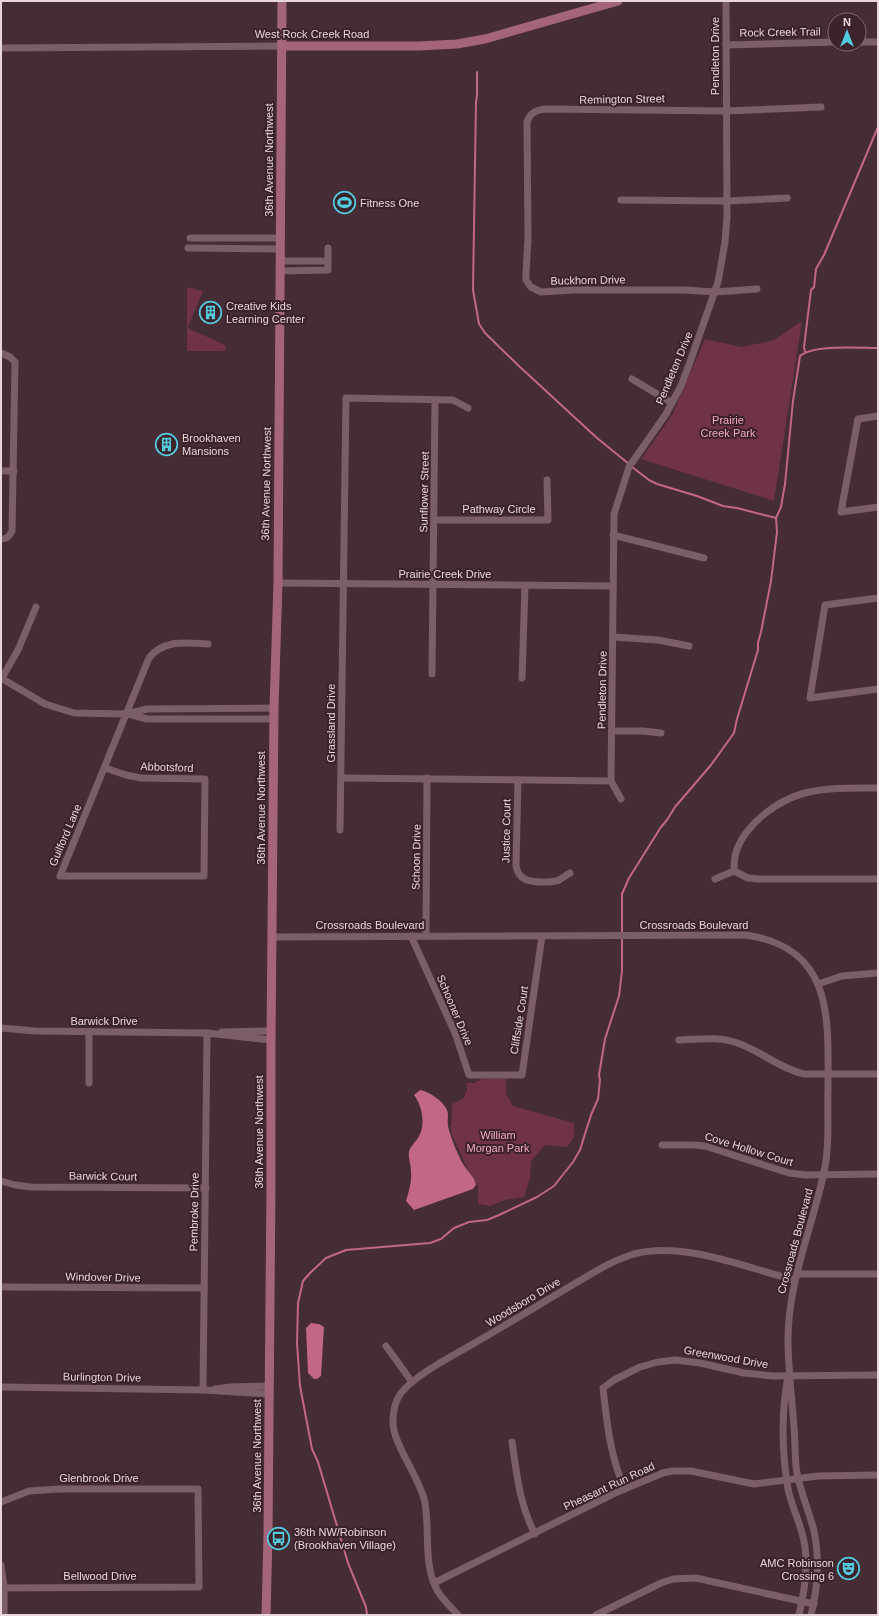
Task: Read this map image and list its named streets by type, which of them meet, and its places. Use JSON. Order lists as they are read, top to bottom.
{
  "streets": {
    "main road": ["West Rock Creek Road", "36th Avenue Northwest"],
    "street": [
      "Rock Creek Trail",
      "Pendleton Drive",
      "Remington Street",
      "Buckhorn Drive",
      "Sunflower Street",
      "Pathway Circle",
      "Prairie Creek Drive",
      "Grassland Drive",
      "Abbotsford",
      "Justice Court",
      "Guilford Lane",
      "Schoon Drive",
      "Crossroads Boulevard",
      "Schooner Drive",
      "Cliffside Court",
      "Barwick Drive",
      "Cove Hollow Court",
      "Barwick Court",
      "Pembroke Drive",
      "Windover Drive",
      "Woodsboro Drive",
      "Greenwood Drive",
      "Burlington Drive",
      "Glenbrook Drive",
      "Pheasant Run Road",
      "Bellwood Drive"
    ]
  },
  "crossings": [
    ["Rock Creek Trail", "Pendleton Drive"],
    ["West Rock Creek Road", "36th Avenue Northwest"],
    ["Pendleton Drive", "Remington Street"],
    ["Pendleton Drive", "Buckhorn Drive"],
    ["Pendleton Drive", "Prairie Creek Drive"],
    ["Pendleton Drive", "Grassland Drive"],
    ["Remington Street", "Buckhorn Drive"],
    ["36th Avenue Northwest", "Prairie Creek Drive"],
    ["36th Avenue Northwest", "Crossroads Boulevard"],
    ["36th Avenue Northwest", "Barwick Drive"],
    ["36th Avenue Northwest", "Burlington Drive"],
    ["Sunflower Street", "Pathway Circle"],
    ["Sunflower Street", "Prairie Creek Drive"],
    ["Sunflower Street", "Grassland Drive"],
    ["Prairie Creek Drive", "Grassland Drive"],
    ["Grassland Drive", "Justice Court"],
    ["Grassland Drive", "Schoon Drive"],
    ["Abbotsford", "Guilford Lane"],
    ["Schoon Drive", "Crossroads Boulevard"],
    ["Crossroads Boulevard", "Schooner Drive"],
    ["Crossroads Boulevard", "Cliffside Court"],
    ["Crossroads Boulevard", "Cove Hollow Court"],
    ["Crossroads Boulevard", "Woodsboro Drive"],
    ["Crossroads Boulevard", "Greenwood Drive"],
    ["Crossroads Boulevard", "Pheasant Run Road"],
    ["Schooner Drive", "Cliffside Court"],
    ["Barwick Drive", "Pembroke Drive"],
    ["Barwick Court", "Pembroke Drive"],
    ["Pembroke Drive", "Windover Drive"],
    ["Pembroke Drive", "Burlington Drive"],
    ["Woodsboro Drive", "Pheasant Run Road"],
    ["Greenwood Drive", "Pheasant Run Road"],
    ["Glenbrook Drive", "Bellwood Drive"]
  ],
  "parks": ["Prairie Creek Park", "William Morgan Park"],
  "places": {
    "sports": ["Fitness One"],
    "building": ["Creative Kids Learning Center", "Brookhaven Mansions"],
    "bus stop": ["36th NW/Robinson (Brookhaven Village)"],
    "theatre": ["AMC Robinson Crossing 6"]
  },
  "north": "top"
}
